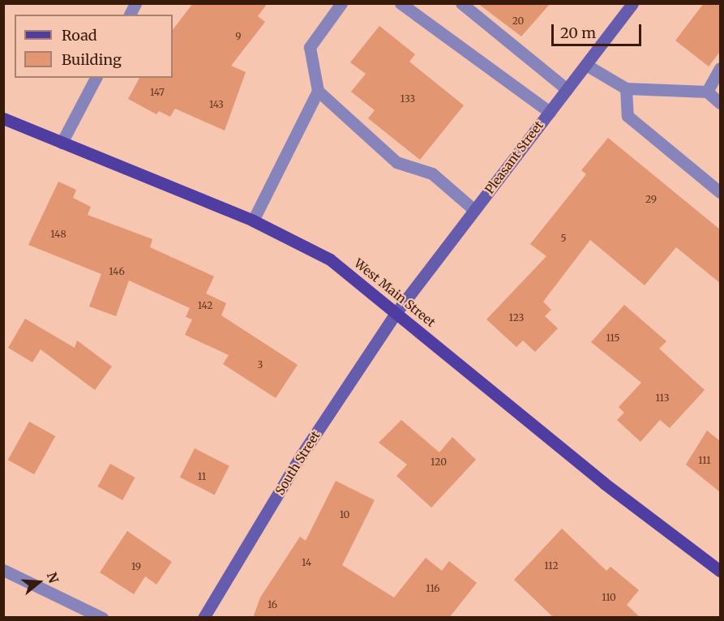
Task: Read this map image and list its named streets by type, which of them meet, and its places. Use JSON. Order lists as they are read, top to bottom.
{
  "streets": {
    "main road": ["Pleasant Street", "West Main Street", "South Street"]
  },
  "crossings": [
    ["Pleasant Street", "West Main Street"],
    ["Pleasant Street", "South Street"],
    ["West Main Street", "South Street"]
  ],
  "house_numbers": [
    "20",
    "9",
    "147",
    "133",
    "143",
    "29",
    "148",
    "5",
    "146",
    "142",
    "123",
    "115",
    "3",
    "113",
    "111",
    "120",
    "11",
    "10",
    "14",
    "112",
    "19",
    "116",
    "110",
    "16"
  ],
  "legend": ["Road", "Building"],
  "scale_bar": "20 m",
  "north": "right"
}
